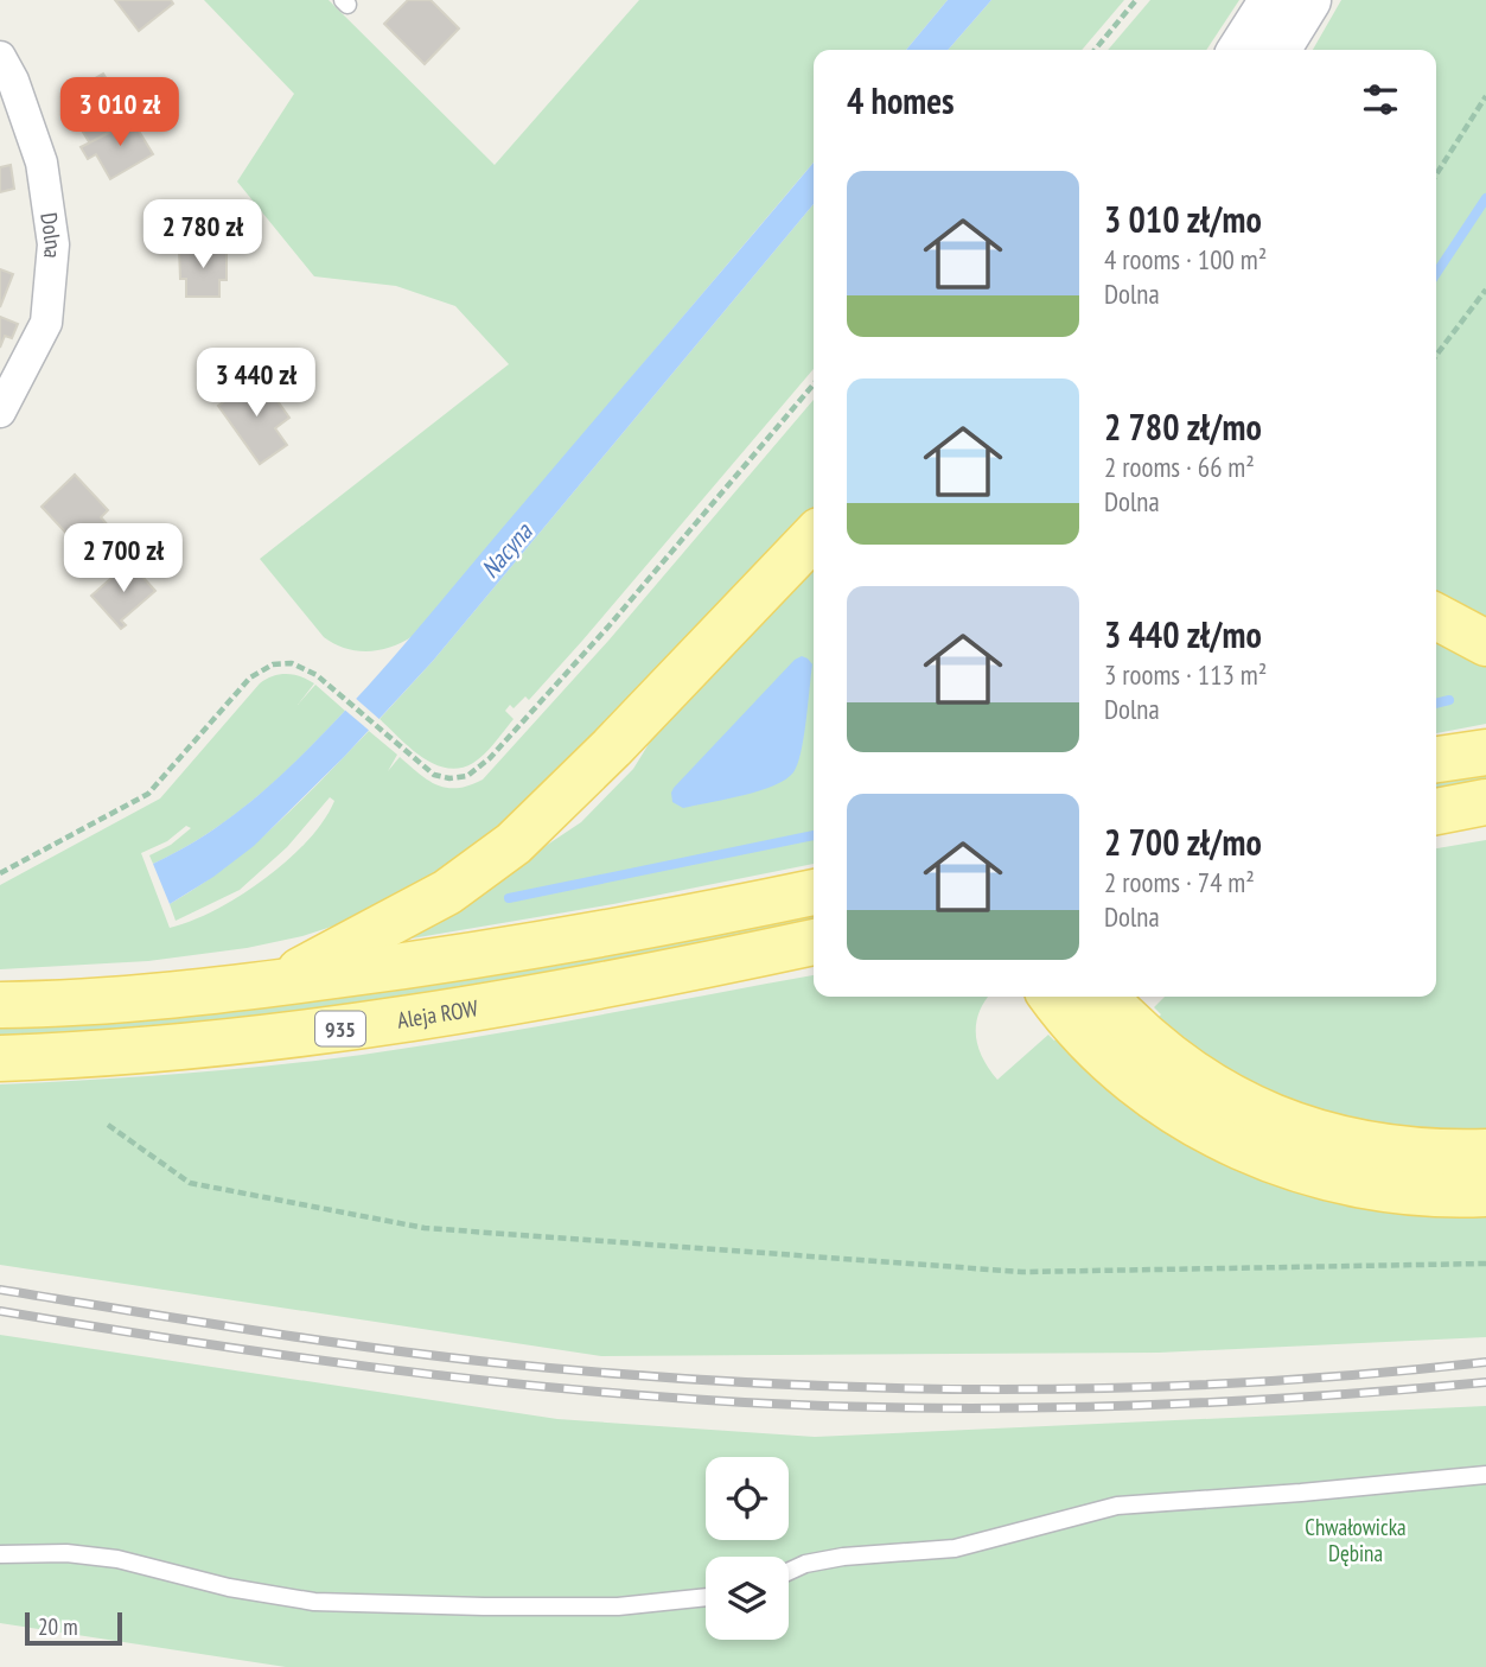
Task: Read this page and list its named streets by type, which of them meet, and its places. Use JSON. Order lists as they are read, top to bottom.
{
  "streets": {
    "main road": ["Aleja ROW", "935"],
    "street": ["Dolna"]
  },
  "water": ["Nacyna"],
  "parks": ["Chwałowicka Dębina"],
  "scale_bar": "20 m",
  "page": {
    "heading": "4 homes",
    "price": [
      "3 010 zł",
      "2 780 zł",
      "3 440 zł",
      "2 700 zł"
    ],
    "list": [
      {
        "name": "3 010 zł/mo",
        "note": "4 rooms · 100 m² · Dolna"
      },
      {
        "name": "2 780 zł/mo",
        "note": "2 rooms · 66 m² · Dolna"
      },
      {
        "name": "3 440 zł/mo",
        "note": "3 rooms · 113 m² · Dolna"
      },
      {
        "name": "2 700 zł/mo",
        "note": "2 rooms · 74 m² · Dolna"
      }
    ],
    "scale": "20 m"
  }
}
